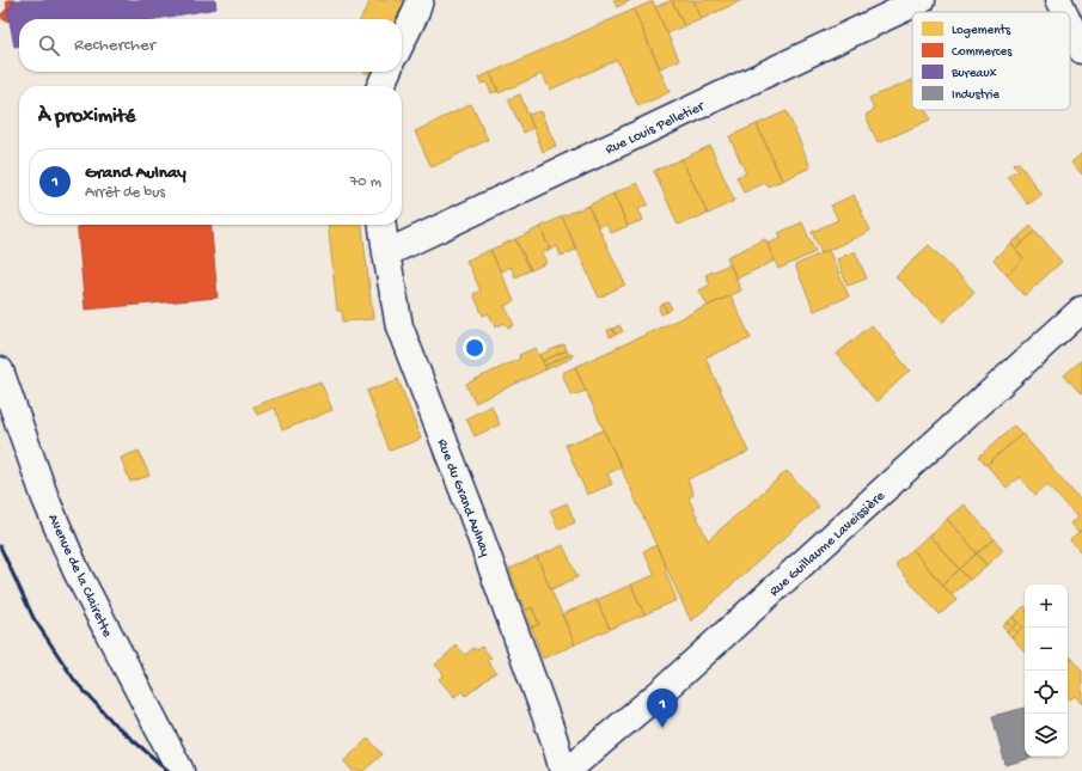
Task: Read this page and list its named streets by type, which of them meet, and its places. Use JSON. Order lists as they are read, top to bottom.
{
  "streets": {
    "street": [
      "Rue Louis Pelletier",
      "Rue du Grand Aulnay",
      "Rue Guillaume Laveissière",
      "Avenue de la Clairette"
    ]
  },
  "crossings": [
    ["Rue Louis Pelletier", "Rue du Grand Aulnay"]
  ],
  "legend": [
    "Logements",
    "Commerces",
    "Bureaux",
    "Industrie"
  ],
  "page": {
    "search": "Rechercher",
    "heading": "À proximité",
    "list": [
      {
        "mark": "1",
        "name": "Grand Aulnay",
        "note": "Arrêt de bus",
        "value": "70 m"
      }
    ],
    "map_buttons": ["+", "−"],
    "pins": "1"
  }
}
